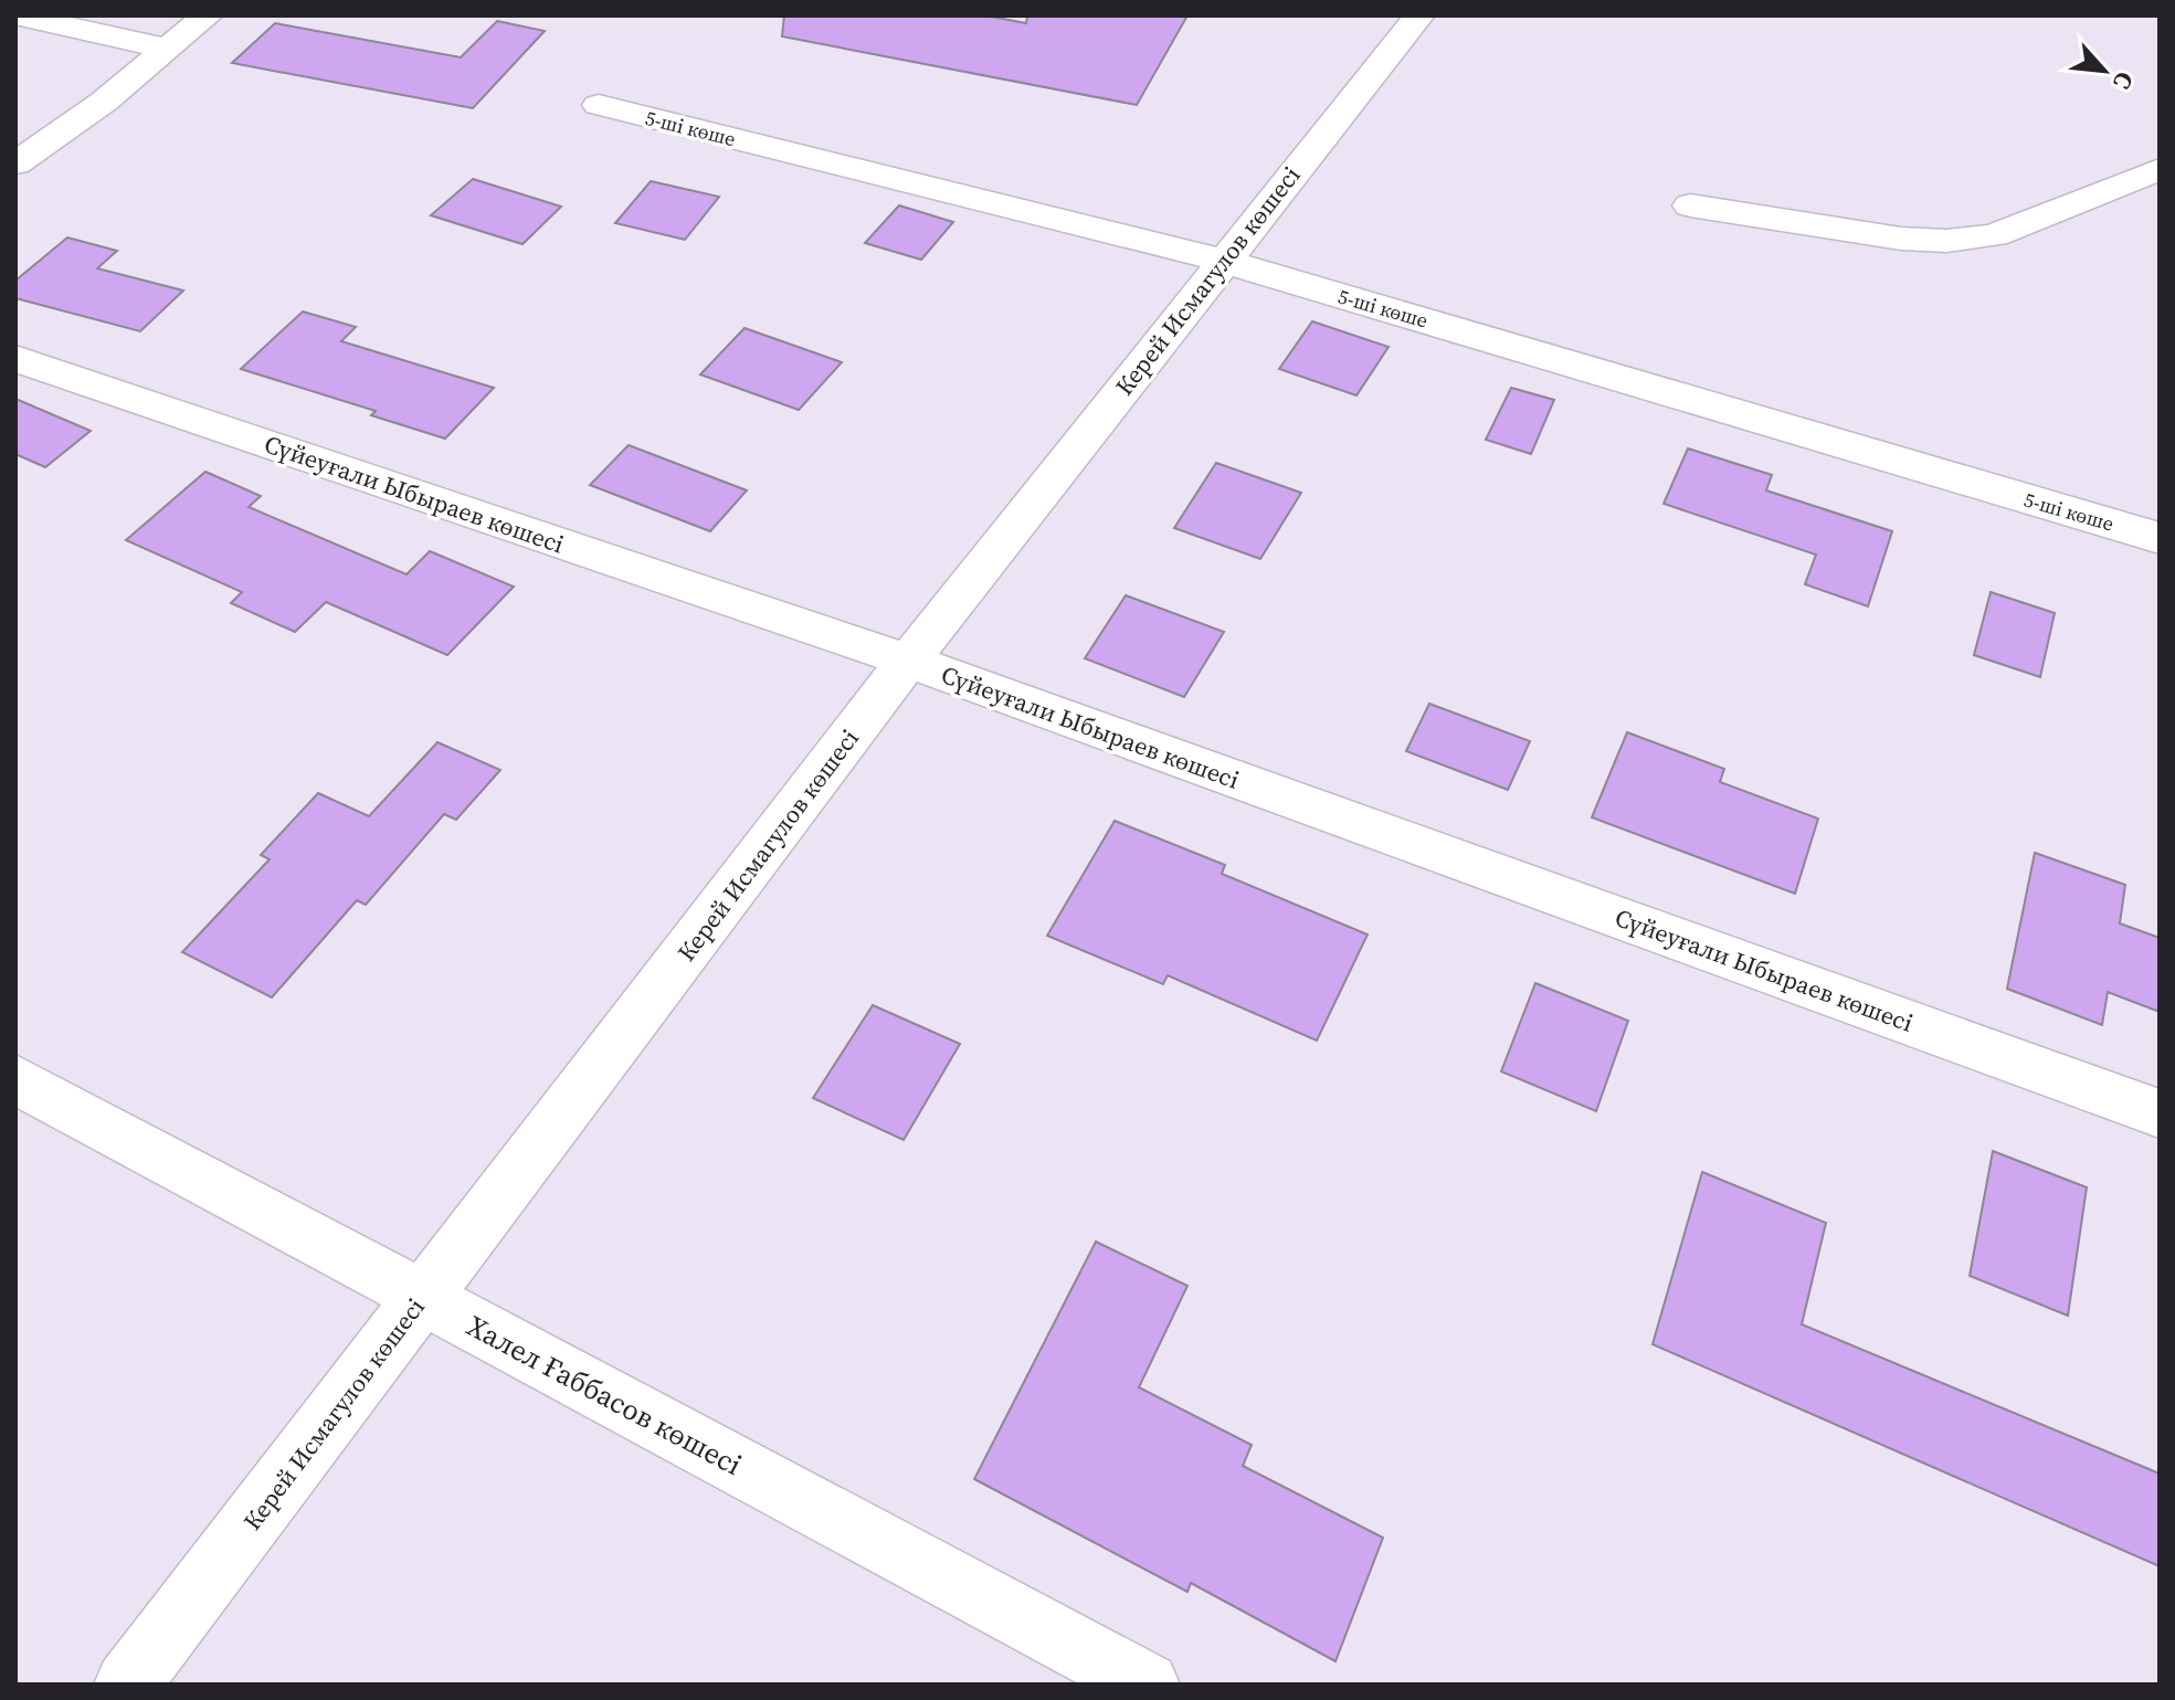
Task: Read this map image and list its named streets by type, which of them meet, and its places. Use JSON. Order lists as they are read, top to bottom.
{
  "streets": {
    "street": [
      "5-шi көше",
      "Керей Исмагулов көшесі",
      "Сүйеуғали Ыбыраев көшесi",
      "Халел Ғаббасов көшесі"
    ]
  },
  "crossings": [
    ["5-шi көше", "Керей Исмагулов көшесі"],
    ["Керей Исмагулов көшесі", "Сүйеуғали Ыбыраев көшесi"],
    ["Керей Исмагулов көшесі", "Халел Ғаббасов көшесі"]
  ],
  "north": "bottom right"
}
